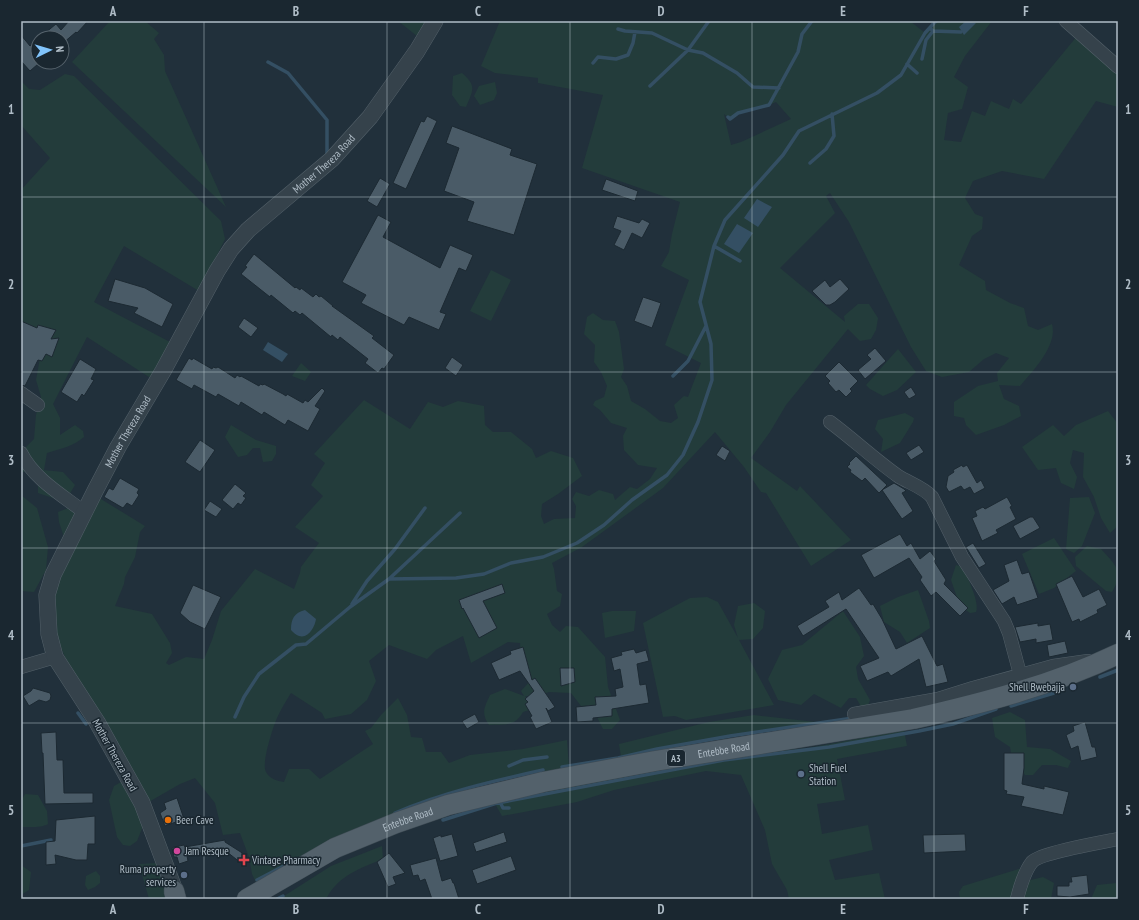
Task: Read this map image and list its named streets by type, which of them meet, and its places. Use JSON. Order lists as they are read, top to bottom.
{
  "streets": {
    "main road": ["Entebbe Road", "A3"],
    "street": ["Mother Thereza Road"]
  },
  "places": {
    "other": [
      "Shell Bwebajja",
      "Shell Fuel Station",
      "Beer Cave",
      "Jam Resque",
      "Ruma property services"
    ],
    "health": ["Vintage Pharmacy"]
  },
  "north": "right",
  "grid": {
    "columns": [
      "A",
      "B",
      "C",
      "D",
      "E",
      "F"
    ],
    "rows": [
      "1",
      "2",
      "3",
      "4",
      "5"
    ]
  }
}
